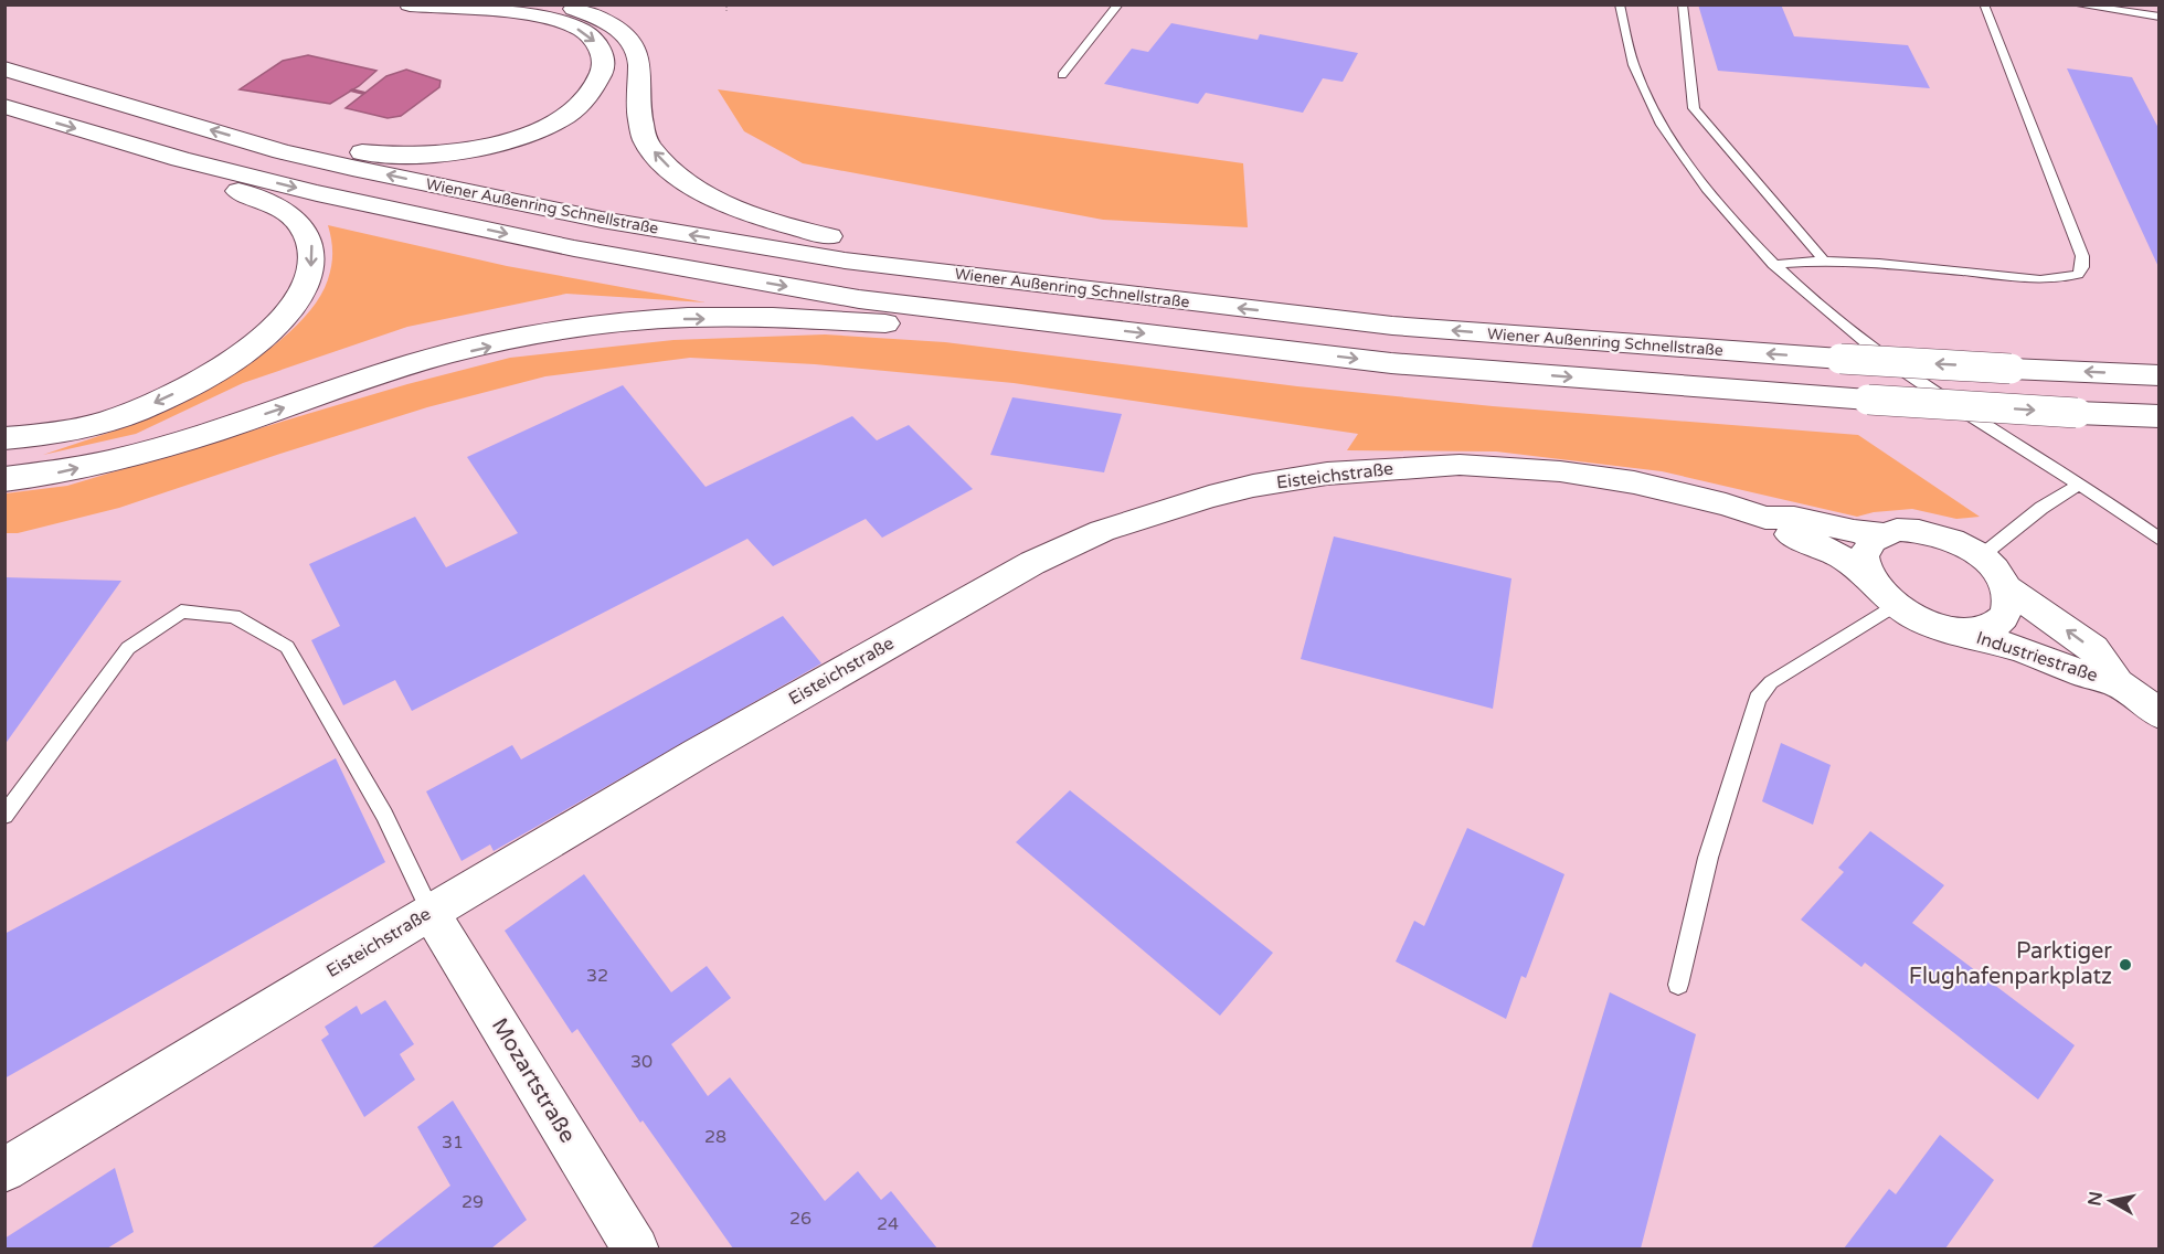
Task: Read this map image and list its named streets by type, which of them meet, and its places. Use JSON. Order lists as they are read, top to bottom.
{
  "streets": {
    "highway": ["Wiener Außenring Schnellstraße"],
    "street": ["Eisteichstraße", "Industriestraße", "Mozartstraße"]
  },
  "crossings": [
    ["Eisteichstraße", "Industriestraße"],
    ["Eisteichstraße", "Mozartstraße"]
  ],
  "places": ["Parktiger Flughafenparkplatz"],
  "house_numbers": [
    "32",
    "30",
    "28",
    "31",
    "29",
    "26",
    "24"
  ],
  "north": "left"
}
